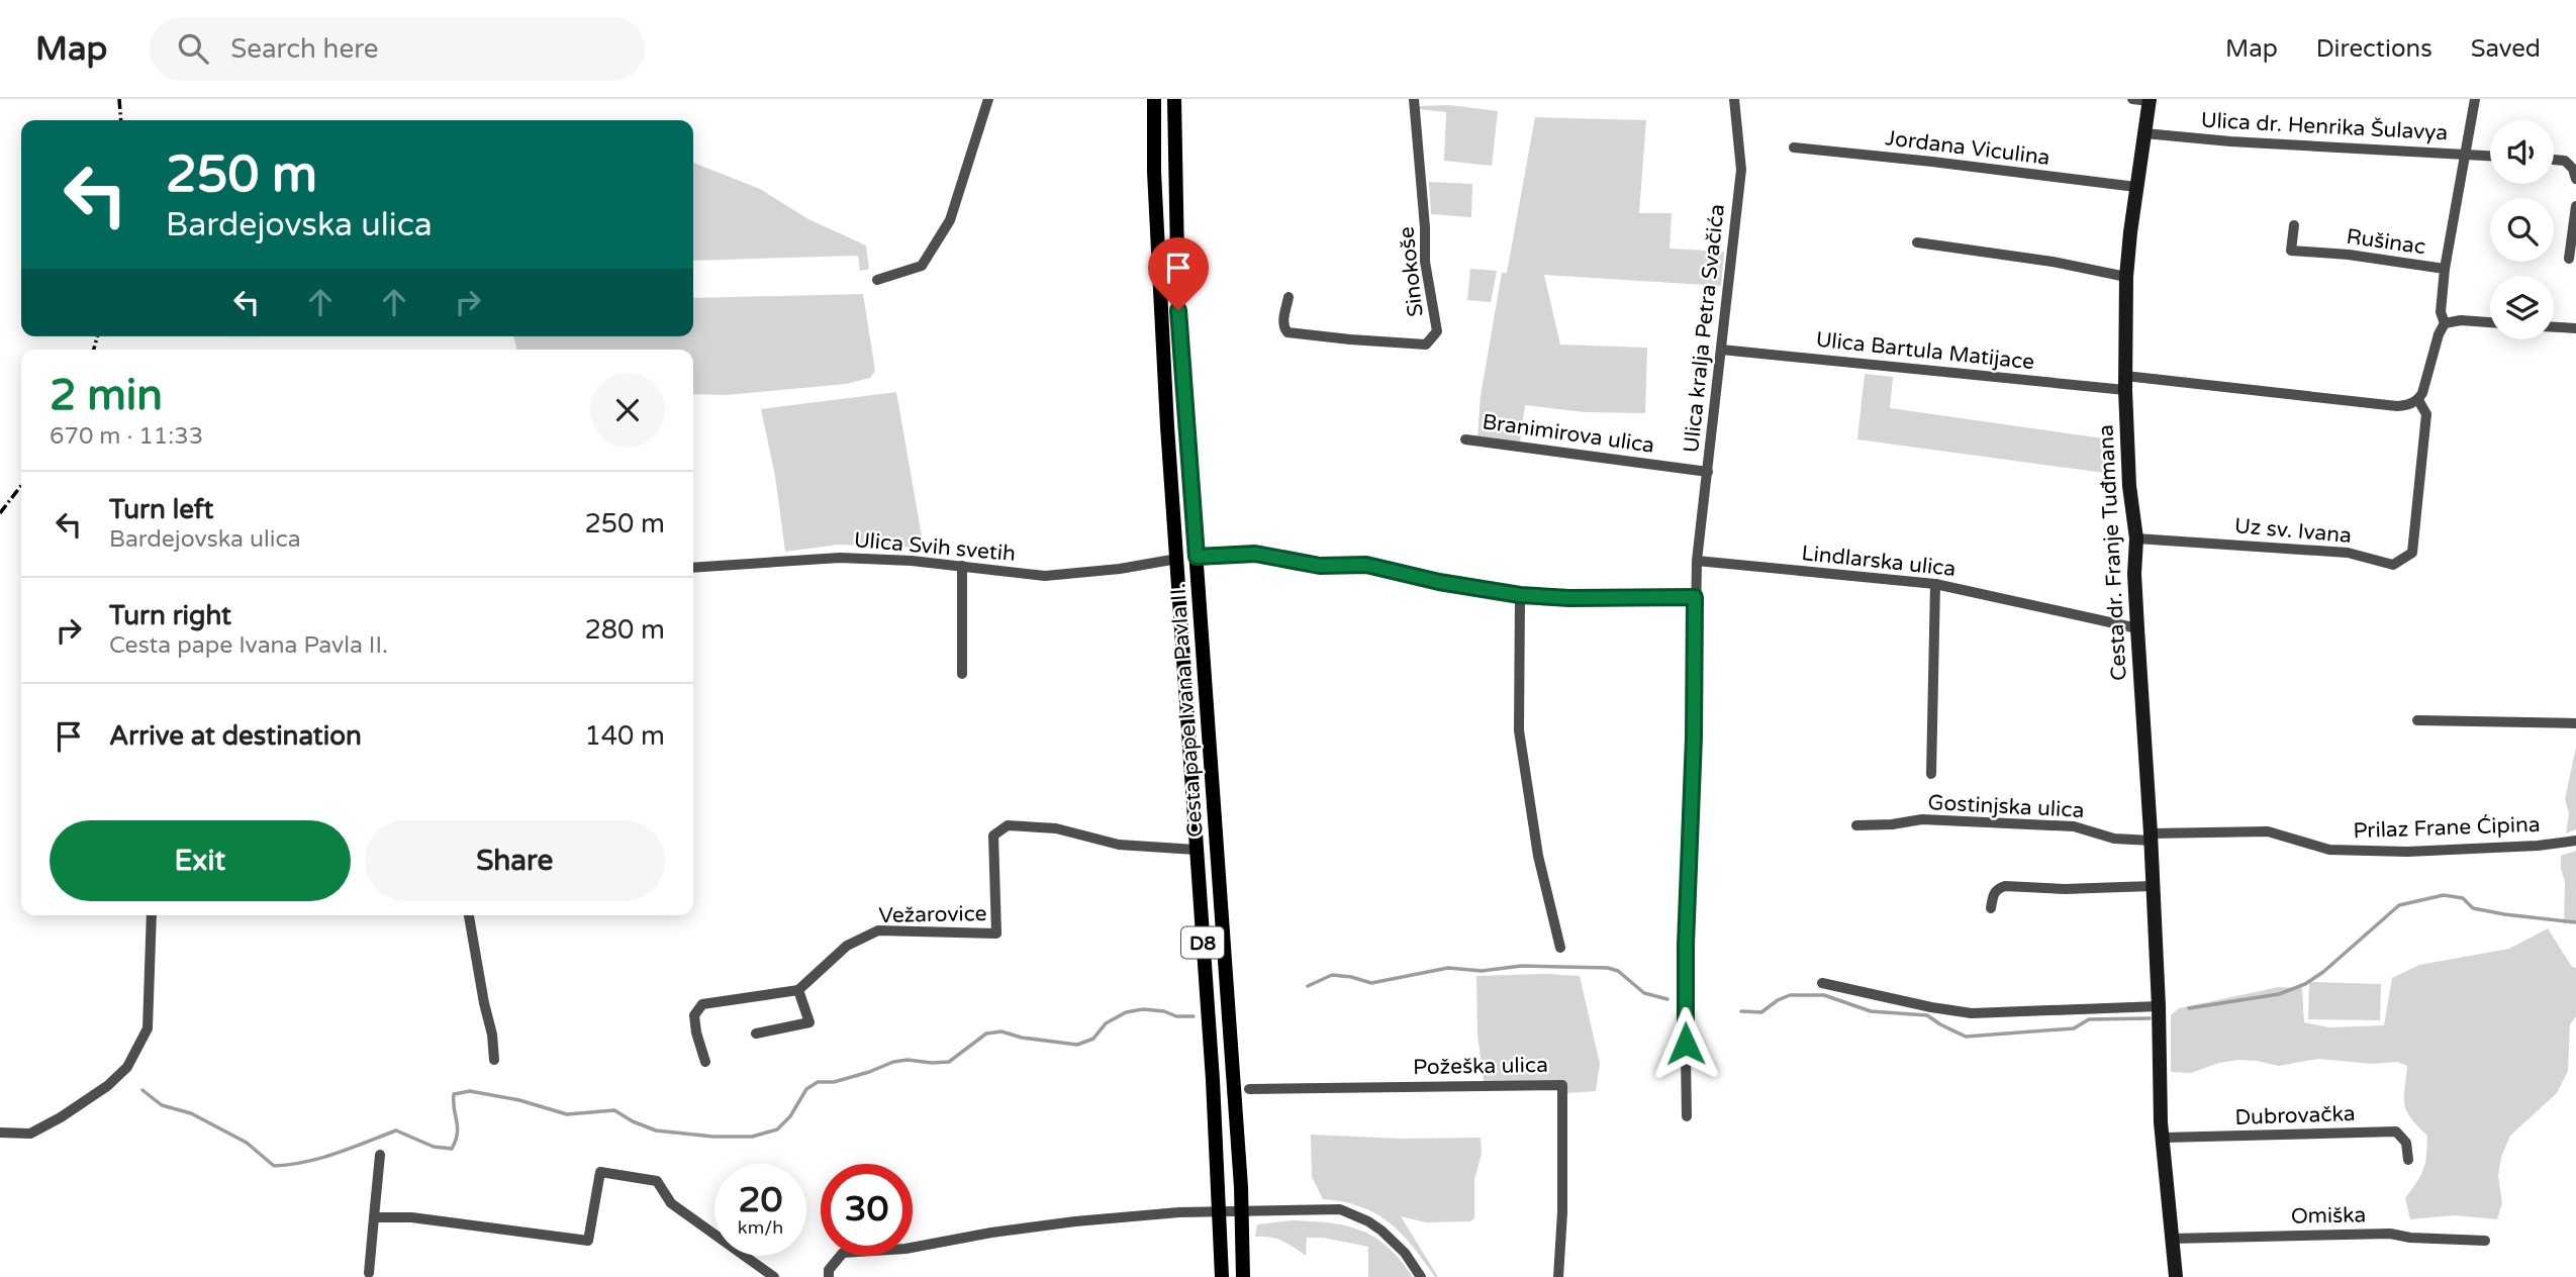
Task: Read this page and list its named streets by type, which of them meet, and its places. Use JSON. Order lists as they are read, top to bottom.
{
  "streets": {
    "main road": ["Cesta dr. Franje Tuđmana", "Cesta pape Ivana Pavla II.", "D8"],
    "street": [
      "Ulica dr. Henrika Šulavya",
      "Jordana Viculina",
      "Rušinac",
      "Sinokoše",
      "Ulica kralja Petra Svačića",
      "Ulica Bartula Matijace",
      "Branimirova ulica",
      "Uz sv. Ivana",
      "Ulica Svih svetih",
      "Lindlarska ulica",
      "Gostinjska ulica",
      "Prilaz Frane Ćipina",
      "Vežarovice",
      "Požeška ulica",
      "Dubrovačka",
      "Omiška"
    ]
  },
  "crossings": [
    ["Ulica dr. Henrika Šulavya", "Cesta dr. Franje Tuđmana"],
    ["Jordana Viculina", "Cesta dr. Franje Tuđmana"],
    ["Ulica kralja Petra Svačića", "Ulica Bartula Matijace"],
    ["Ulica kralja Petra Svačića", "Branimirova ulica"],
    ["Ulica kralja Petra Svačića", "Lindlarska ulica"],
    ["Ulica Bartula Matijace", "Cesta dr. Franje Tuđmana"],
    ["Uz sv. Ivana", "Cesta dr. Franje Tuđmana"],
    ["Ulica Svih svetih", "Cesta pape Ivana Pavla II."],
    ["Cesta dr. Franje Tuđmana", "Lindlarska ulica"],
    ["Cesta dr. Franje Tuđmana", "Gostinjska ulica"],
    ["Cesta dr. Franje Tuđmana", "Prilaz Frane Ćipina"],
    ["Cesta dr. Franje Tuđmana", "Dubrovačka"],
    ["Cesta dr. Franje Tuđmana", "Omiška"],
    ["Cesta pape Ivana Pavla II.", "Vežarovice"],
    ["Gostinjska ulica", "Prilaz Frane Ćipina"]
  ],
  "page": {
    "header": "Map",
    "search": "Search here",
    "nav": ["Map", "Directions", "Saved"],
    "turn": ["250 m", "Bardejovska ulica"],
    "heading": ["2 min", "670 m · 11:33"],
    "list": [
      {
        "name": "Turn left",
        "note": "Bardejovska ulica",
        "value": "250 m"
      },
      {
        "name": "Turn right",
        "note": "Cesta pape Ivana Pavla II.",
        "value": "280 m"
      },
      {
        "name": "Arrive at destination",
        "value": "140 m"
      }
    ],
    "buttons": ["Exit", "Share"],
    "speed": "20 km/h",
    "limit": "30"
  }
}
